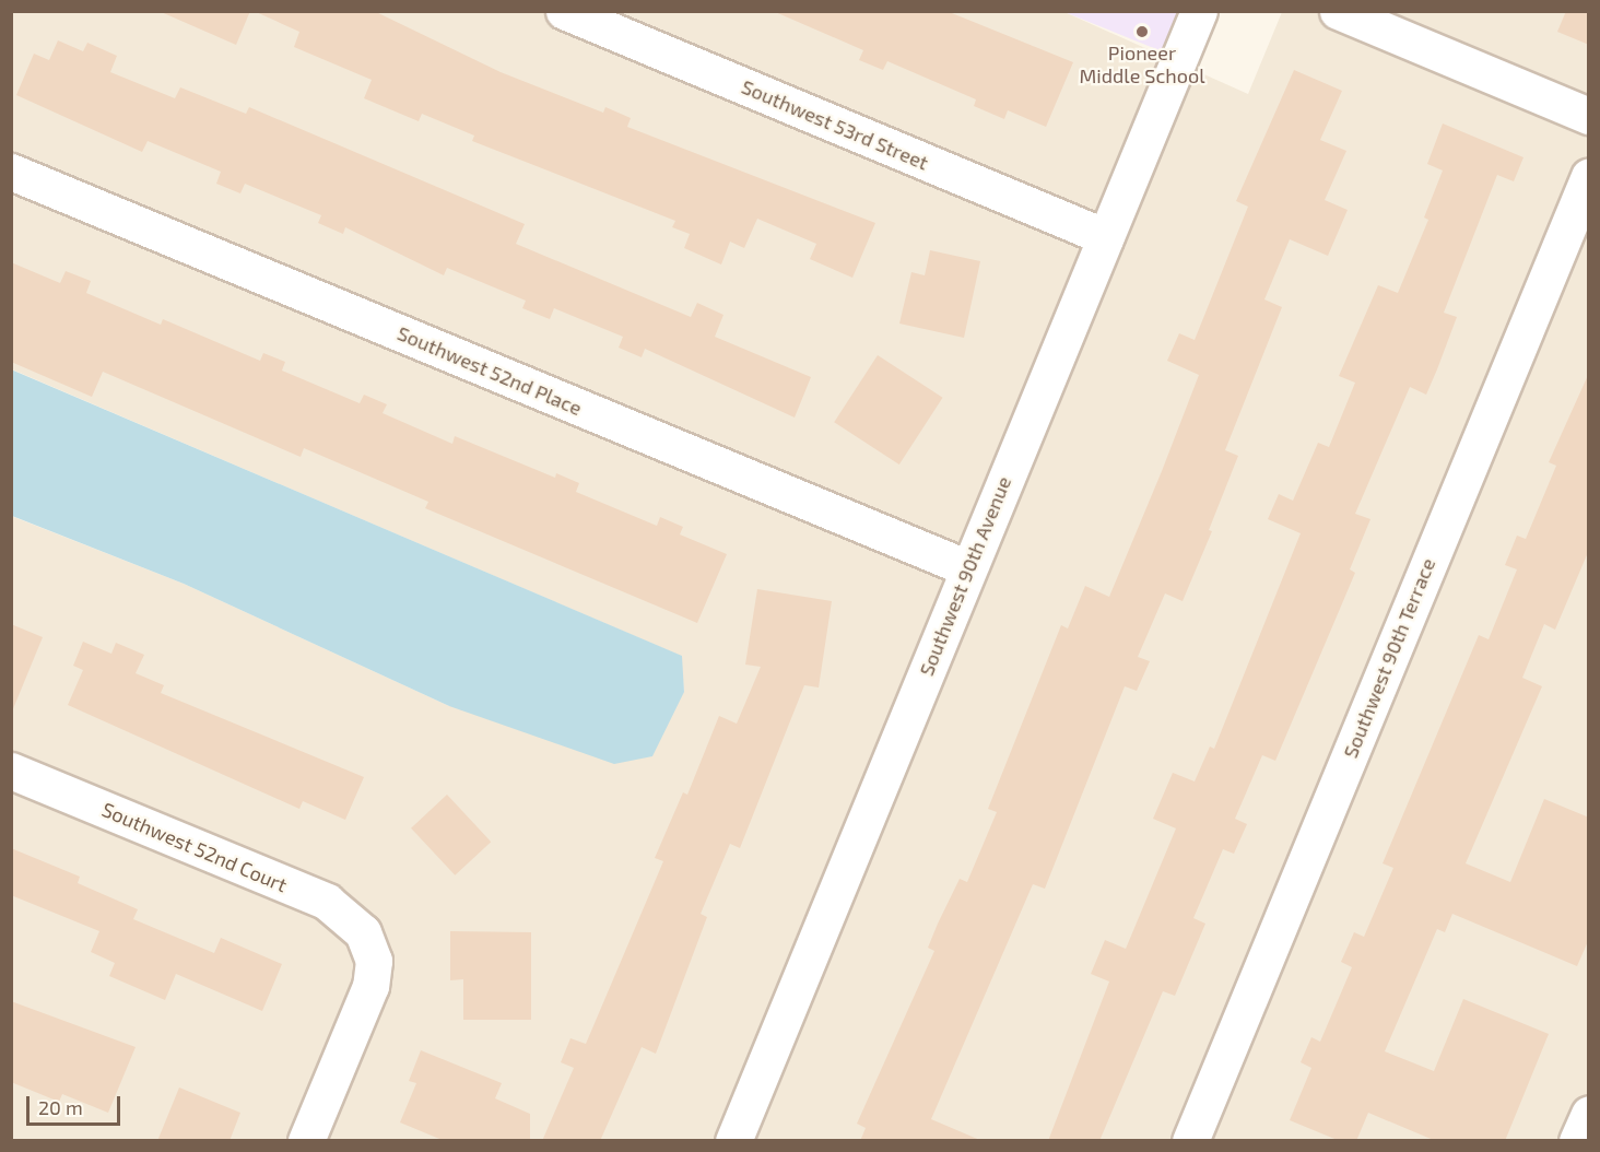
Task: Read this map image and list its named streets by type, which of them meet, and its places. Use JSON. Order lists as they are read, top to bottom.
{
  "streets": {
    "street": [
      "Southwest 53rd Street",
      "Southwest 52nd Place",
      "Southwest 90th Avenue",
      "Southwest 90th Terrace",
      "Southwest 52nd Court"
    ]
  },
  "crossings": [
    ["Southwest 53rd Street", "Southwest 90th Avenue"],
    ["Southwest 52nd Place", "Southwest 90th Avenue"]
  ],
  "places": ["Pioneer Middle School"],
  "scale_bar": "20 m"
}
